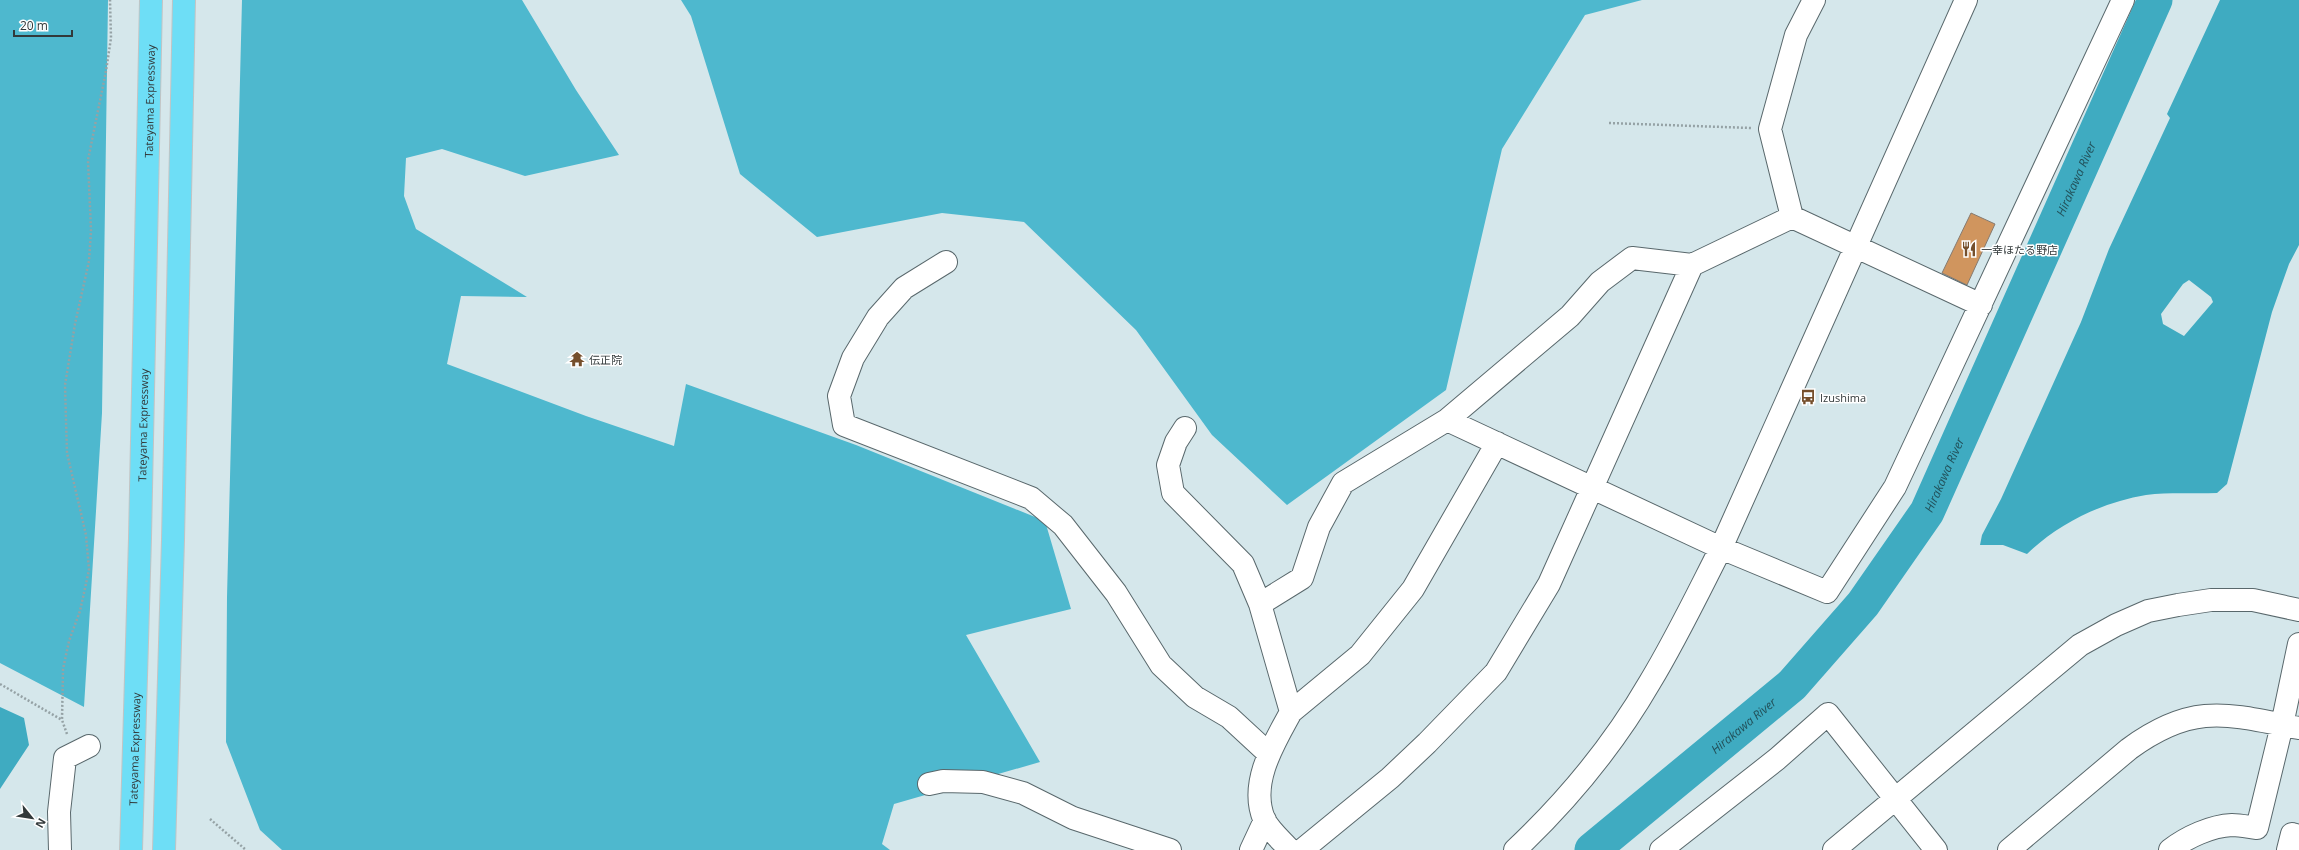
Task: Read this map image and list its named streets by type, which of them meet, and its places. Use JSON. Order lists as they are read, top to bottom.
{
  "streets": {
    "highway": ["Tateyama Expressway"]
  },
  "water": ["Hirakawa River"],
  "places": {
    "restaurant": ["一幸ほたる野店"],
    "temple": ["伝正院"],
    "bus stop": ["Izushima"]
  },
  "scale_bar": "20 m",
  "north": "bottom right"
}
